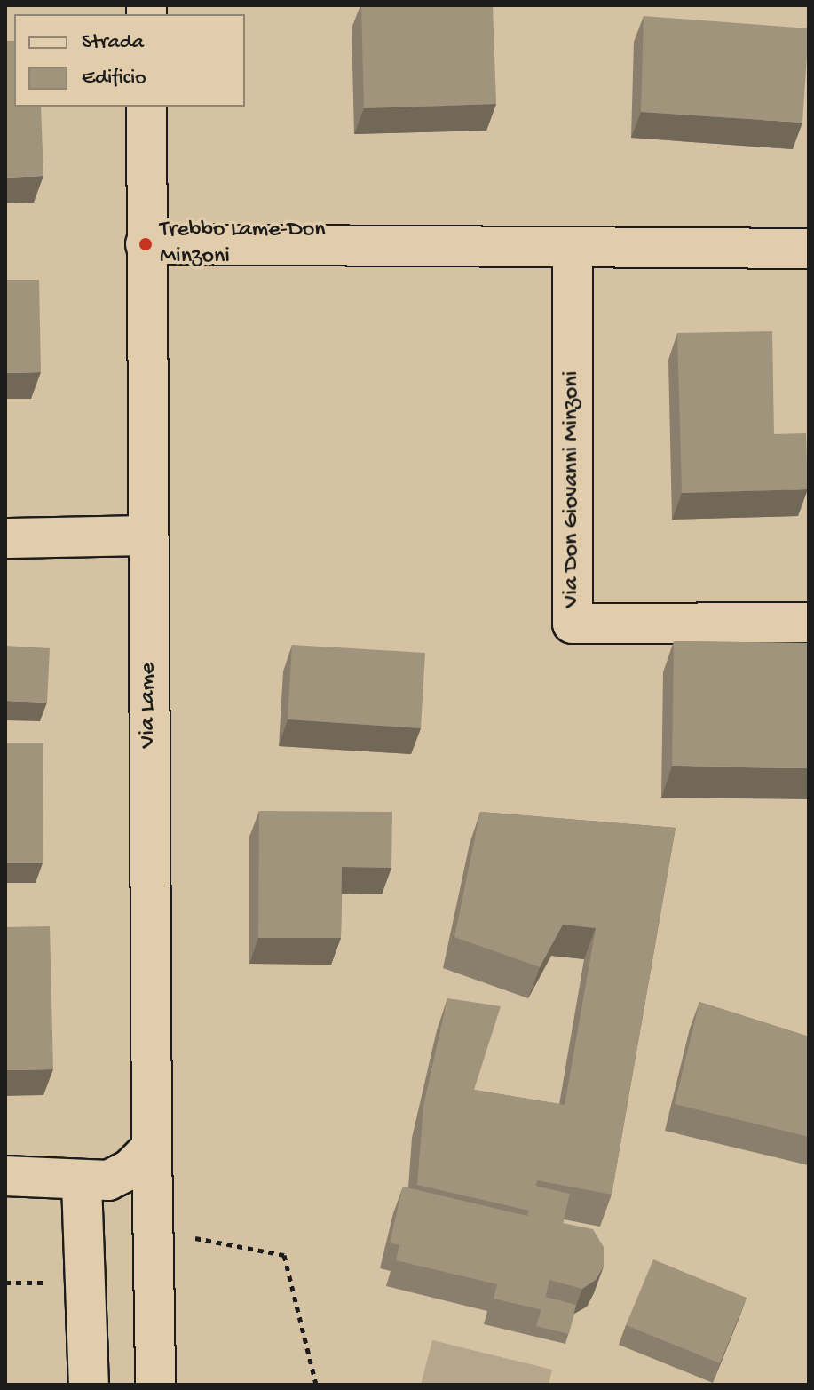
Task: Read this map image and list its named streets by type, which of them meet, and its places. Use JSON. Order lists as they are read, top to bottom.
{
  "streets": {
    "street": ["Via Don Giovanni Minzoni", "Via Lame"]
  },
  "places": ["Trebbo Lame-Don Minzoni"],
  "legend": ["Strada", "Edificio"]
}
